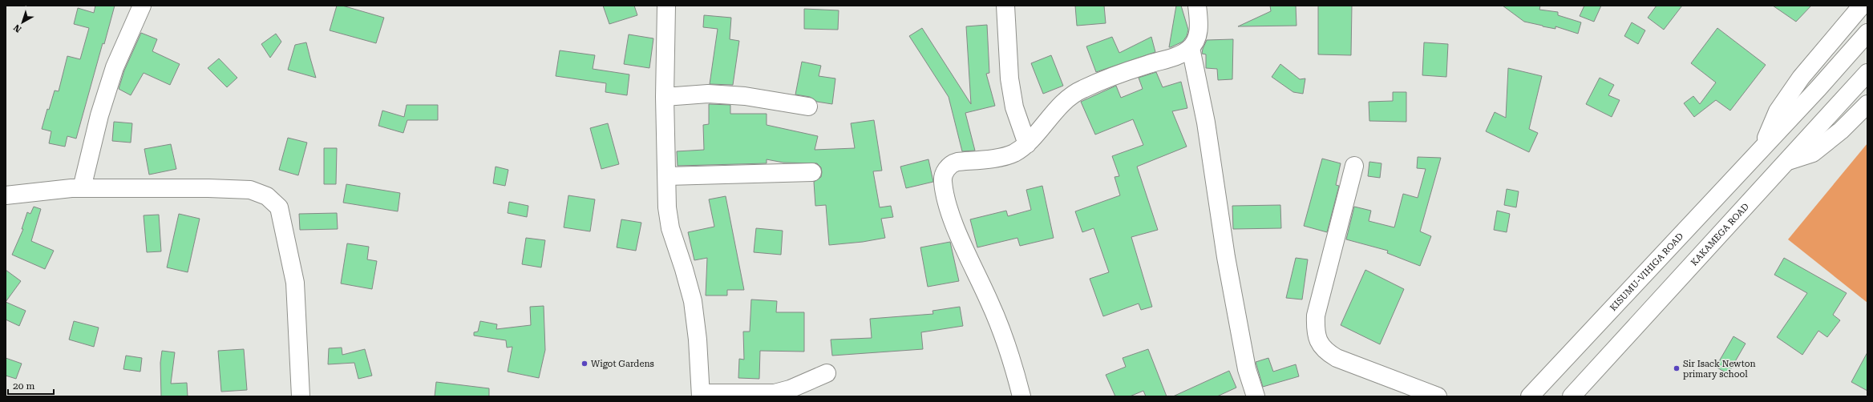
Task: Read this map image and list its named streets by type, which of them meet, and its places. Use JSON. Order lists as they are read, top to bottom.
{
  "streets": {
    "main road": ["KAKAMEGA ROAD", "KISUMU-VIHIGA ROAD"]
  },
  "places": ["Wigot Gardens", "Sir Isack Newton primary school"],
  "scale_bar": "20 m",
  "north": "bottom left"
}
